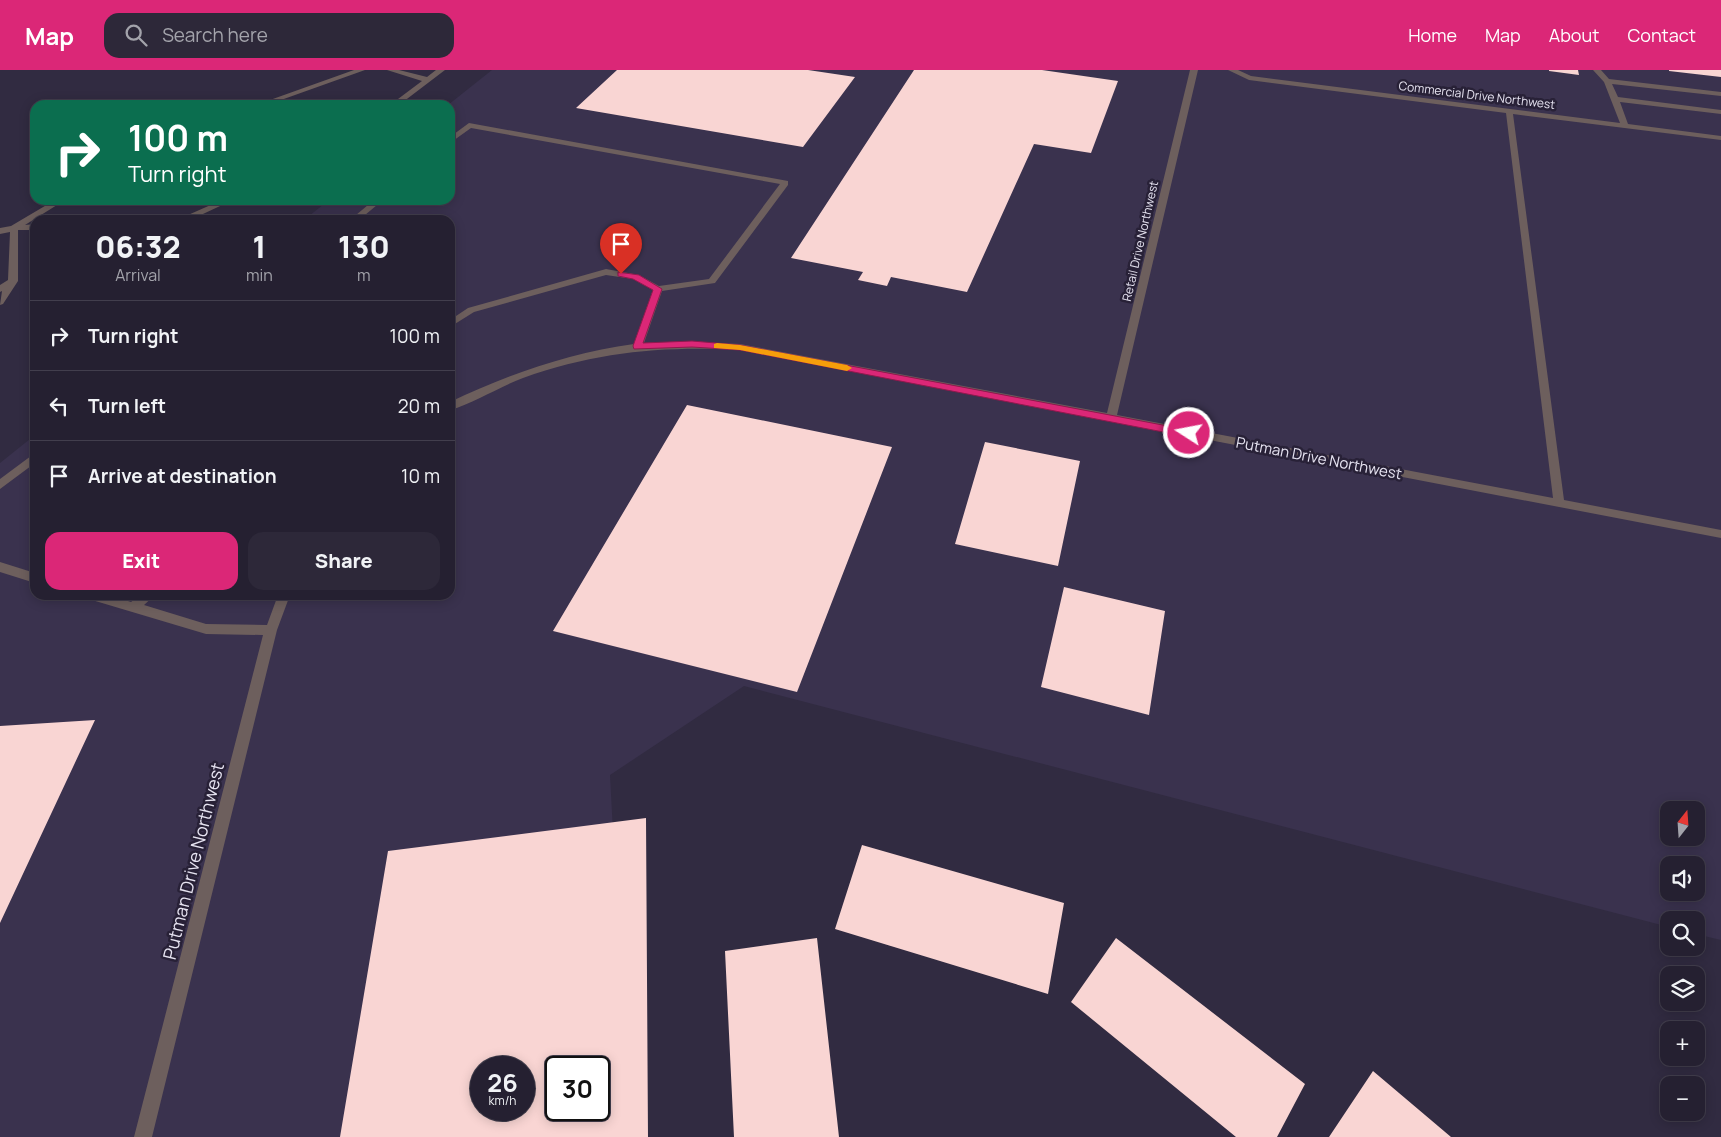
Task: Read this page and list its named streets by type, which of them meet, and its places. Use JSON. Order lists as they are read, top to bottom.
{
  "streets": {
    "street": ["Commercial Drive Northwest", "Retail Drive Northwest", "Putman Drive Northwest"]
  },
  "crossings": [
    ["Retail Drive Northwest", "Putman Drive Northwest"]
  ],
  "north": "top",
  "page": {
    "header": "Map",
    "search": "Search here",
    "nav": [
      "Home",
      "Map",
      "About",
      "Contact"
    ],
    "turn": ["100 m", "Turn right"],
    "eta": [
      "06:32",
      "Arrival",
      "1",
      "min",
      "130",
      "m"
    ],
    "list": [
      {
        "name": "Turn right",
        "value": "100 m"
      },
      {
        "name": "Turn left",
        "value": "20 m"
      },
      {
        "name": "Arrive at destination",
        "value": "10 m"
      }
    ],
    "buttons": ["Exit", "Share"],
    "map_buttons": ["+", "−"],
    "speed": "26 km/h",
    "limit": "30"
  }
}
